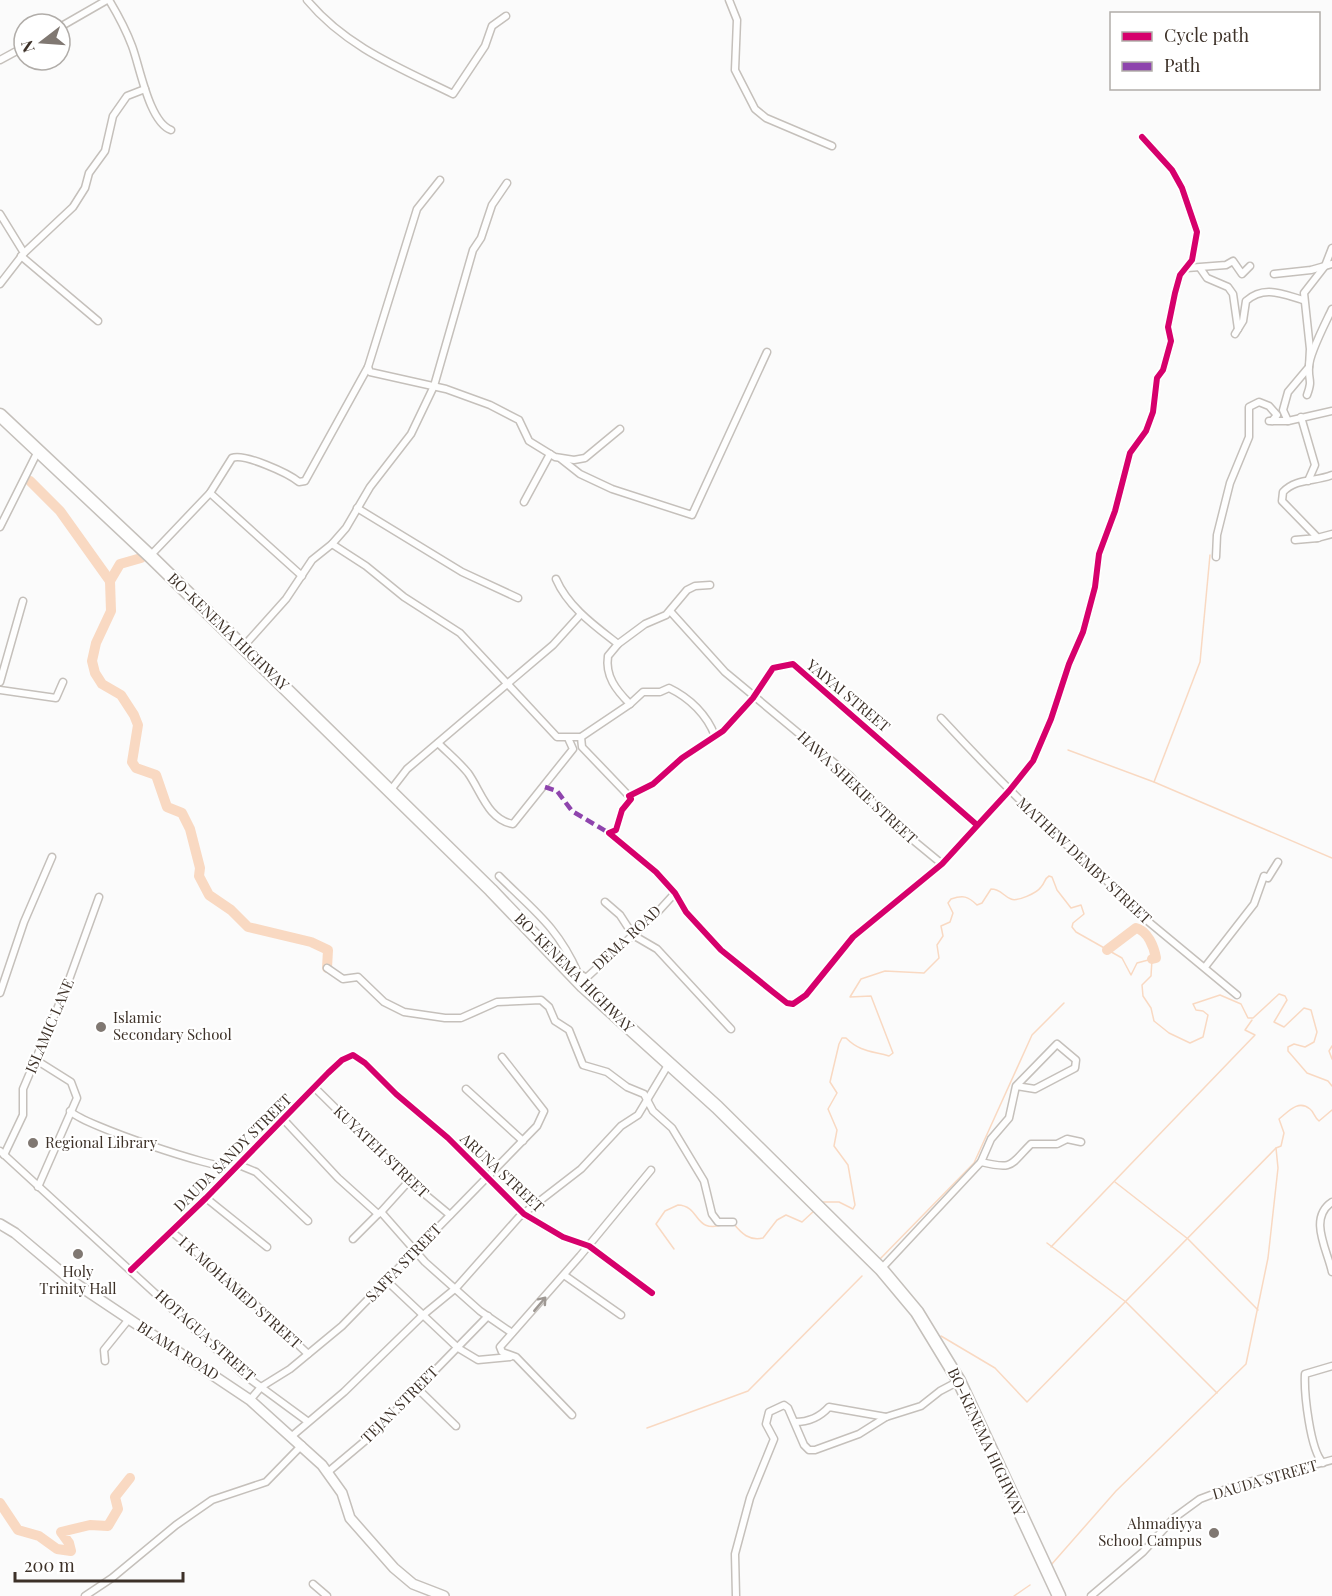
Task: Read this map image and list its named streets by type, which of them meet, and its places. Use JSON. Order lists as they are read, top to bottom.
{
  "streets": {
    "highway": ["BO-KENEMA HIGHWAY"],
    "street": [
      "YAIYAI STREET",
      "HAWA SHEKIE STREET",
      "MATHEW DEMBY STREET",
      "DEMA ROAD",
      "ISLAMIC LANE",
      "KUYATEH STREET",
      "DAUDA SANDY STREET",
      "ARUNA STREET",
      "SAFFA STREET",
      "I K MOHAMED STREET",
      "HOTAGUA STREET",
      "BLAMA ROAD",
      "TEJAN STREET",
      "DAUDA STREET"
    ]
  },
  "crossings": [
    ["BO-KENEMA HIGHWAY", "DEMA ROAD"],
    ["YAIYAI STREET", "HAWA SHEKIE STREET"],
    ["ISLAMIC LANE", "HOTAGUA STREET"],
    ["KUYATEH STREET", "DAUDA SANDY STREET"],
    ["KUYATEH STREET", "SAFFA STREET"],
    ["DAUDA SANDY STREET", "ARUNA STREET"],
    ["DAUDA SANDY STREET", "I K MOHAMED STREET"],
    ["DAUDA SANDY STREET", "HOTAGUA STREET"],
    ["ARUNA STREET", "SAFFA STREET"],
    ["SAFFA STREET", "I K MOHAMED STREET"],
    ["SAFFA STREET", "HOTAGUA STREET"],
    ["SAFFA STREET", "BLAMA ROAD"],
    ["BLAMA ROAD", "TEJAN STREET"]
  ],
  "places": [
    "Islamic Secondary School",
    "Regional Library",
    "Holy Trinity Hall",
    "Ahmadiyya School Campus"
  ],
  "legend": ["Cycle path", "Path"],
  "scale_bar": "200 m",
  "north": "left"
}
